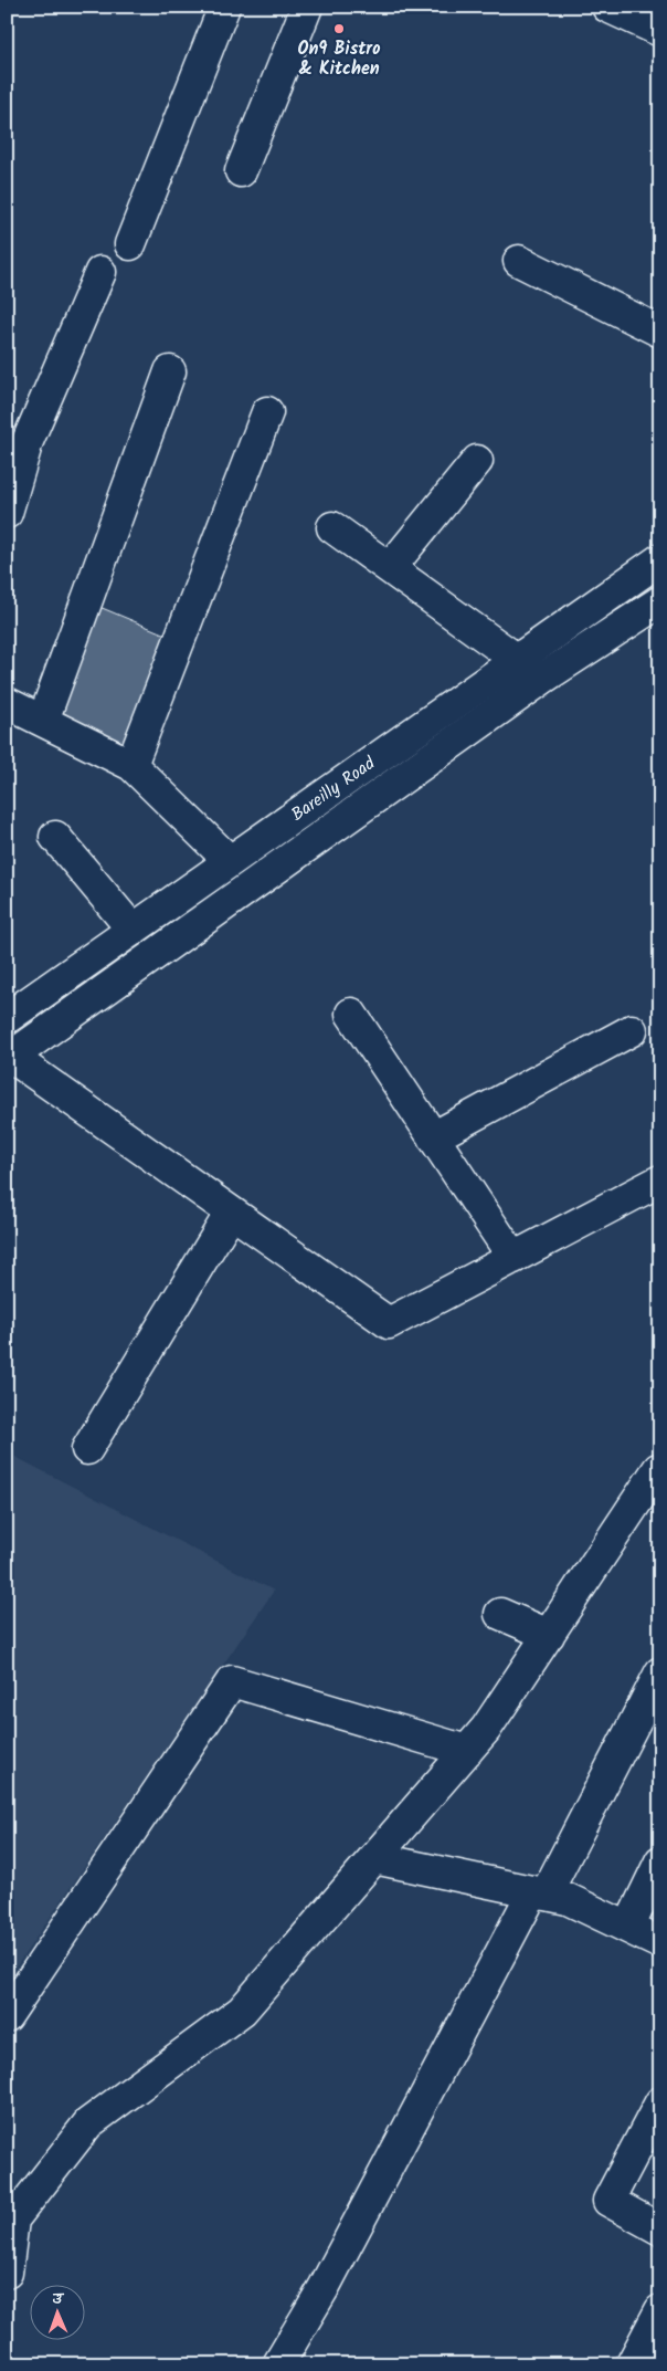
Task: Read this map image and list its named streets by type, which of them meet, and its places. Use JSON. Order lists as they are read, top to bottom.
{
  "streets": {
    "street": ["Bareilly Road"]
  },
  "places": ["On9 Bistro & Kitchen"],
  "north": "top"
}
